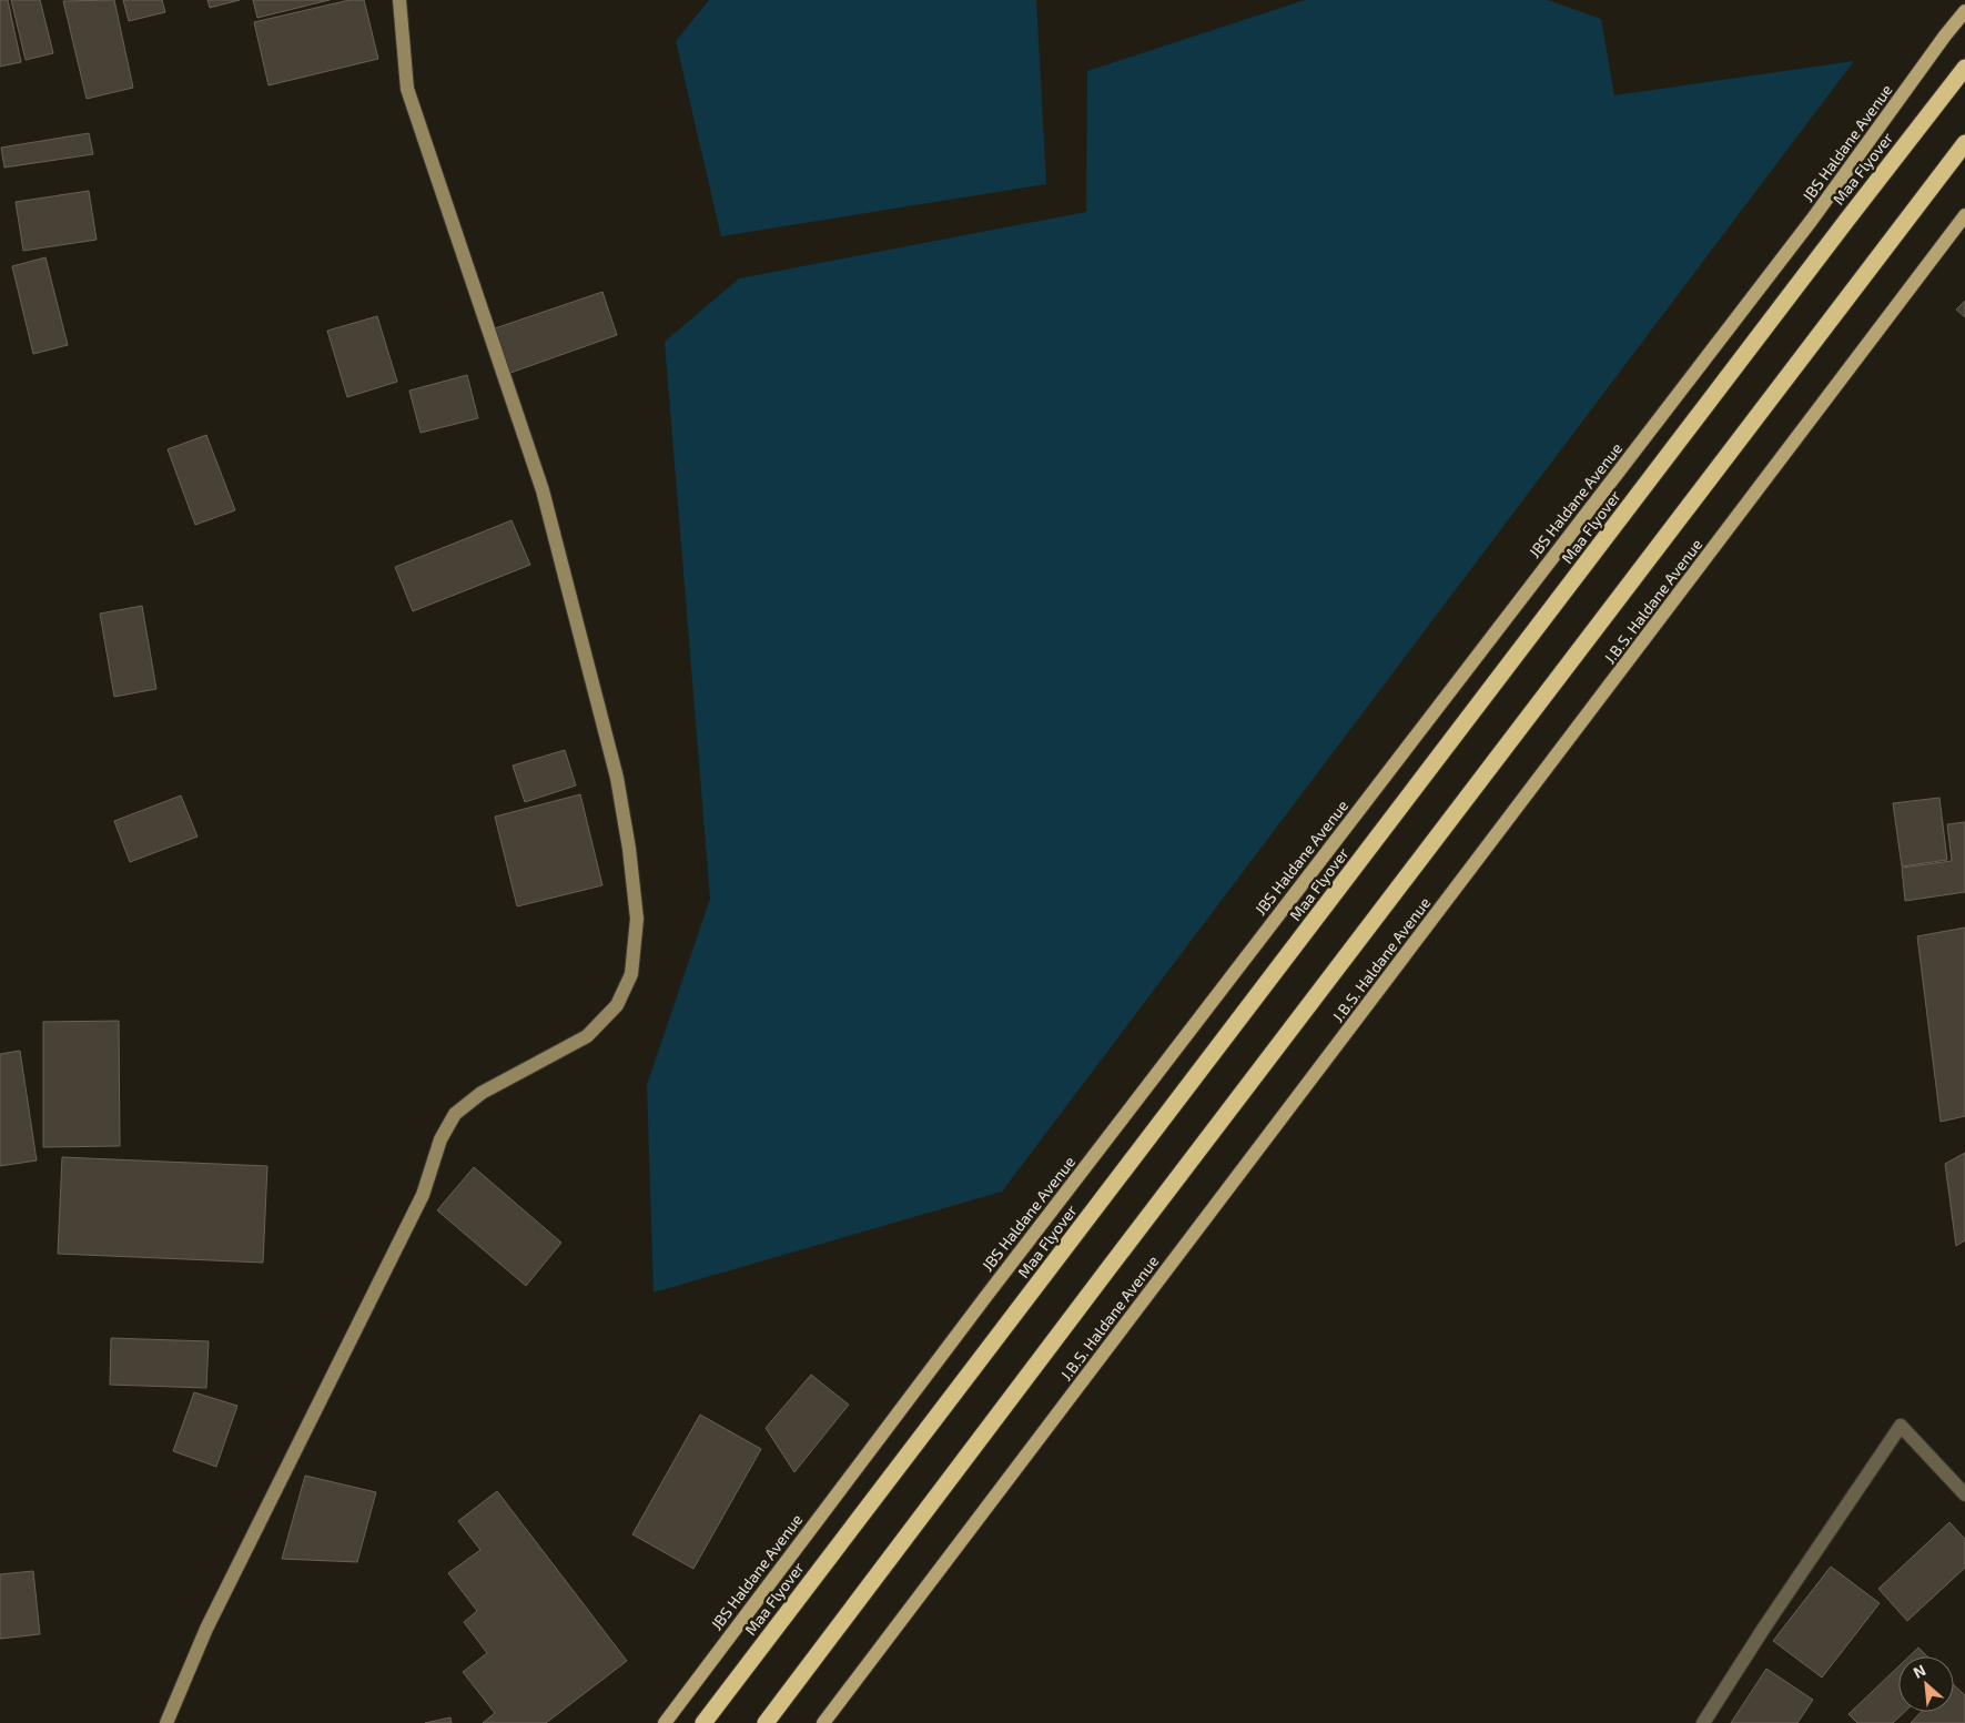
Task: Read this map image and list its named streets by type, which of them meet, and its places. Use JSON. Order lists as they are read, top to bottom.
{
  "streets": {
    "highway": ["Maa Flyover"],
    "main road": ["JBS Haldane Avenue", "J.B.S. Haldane Avenue"]
  },
  "north": "top left"
}
